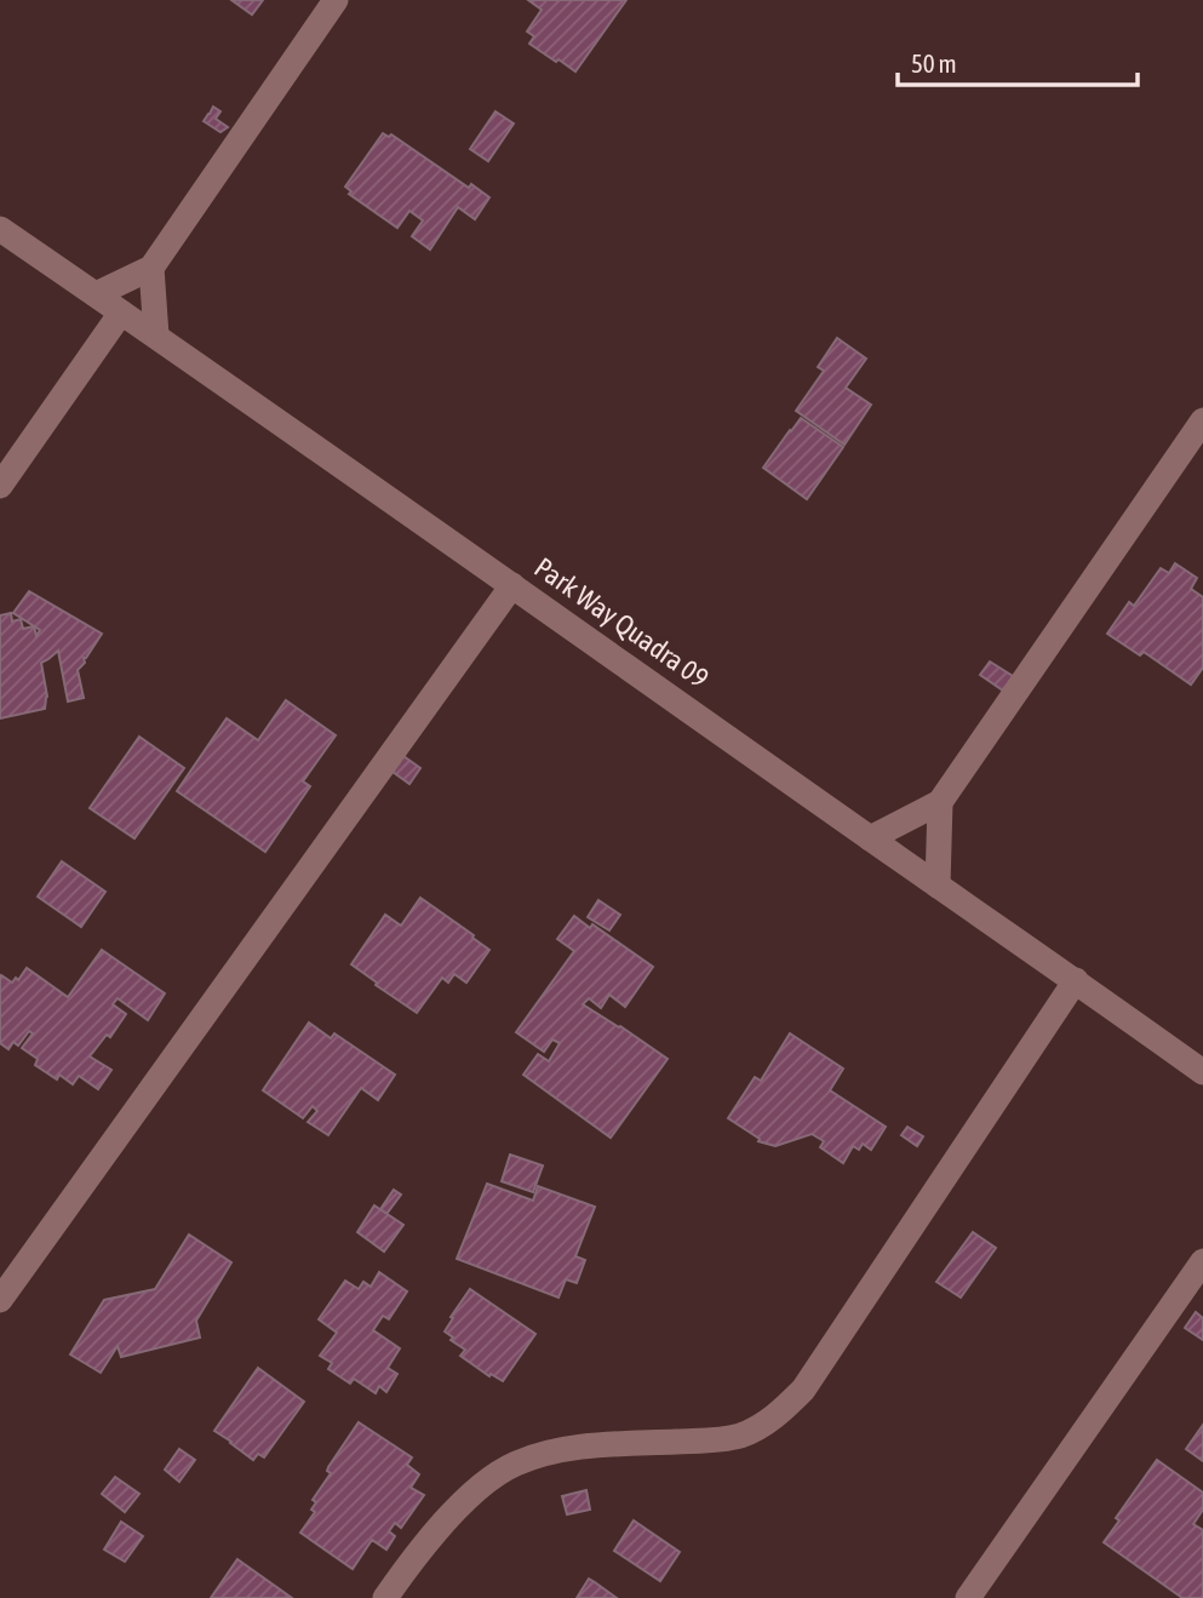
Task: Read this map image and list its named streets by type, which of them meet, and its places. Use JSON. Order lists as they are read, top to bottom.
{
  "streets": {
    "street": ["Park Way Quadra 09"]
  },
  "scale_bar": "50 m"
}
